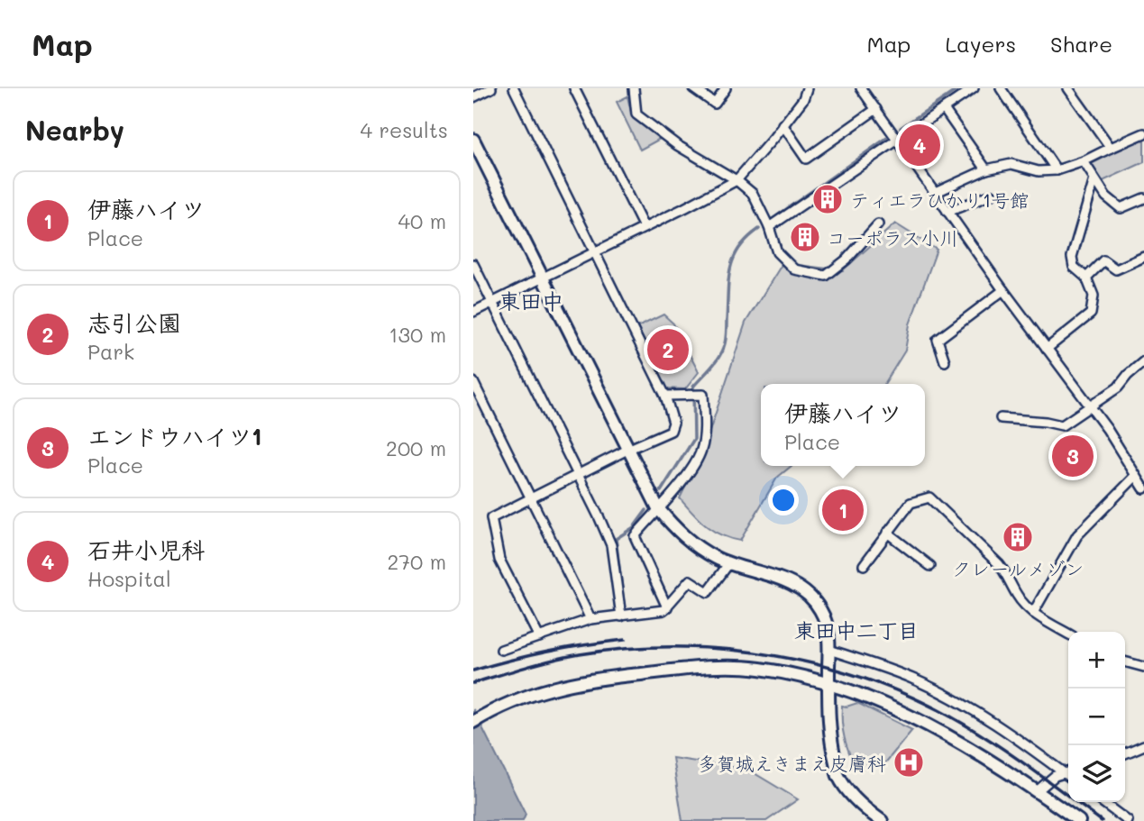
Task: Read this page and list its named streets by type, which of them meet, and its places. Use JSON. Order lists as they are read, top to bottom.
{
  "districts": ["東田中", "東田中二丁目"],
  "places": {
    "building": ["ティエラひかり1号館", "コーポラス小川", "クレールメゾン"],
    "hospital": ["多賀城えきまえ皮膚科"]
  },
  "page": {
    "header": "Map",
    "nav": ["Map", "Layers", "Share"],
    "heading": ["Nearby", "4 results"],
    "pins": [
      "4",
      "2",
      "3",
      "1"
    ],
    "list": [
      {
        "mark": "1",
        "name": "伊藤ハイツ",
        "note": "Place",
        "value": "40 m"
      },
      {
        "mark": "2",
        "name": "志引公園",
        "note": "Park",
        "value": "130 m"
      },
      {
        "mark": "3",
        "name": "エンドウハイツ1",
        "note": "Place",
        "value": "200 m"
      },
      {
        "mark": "4",
        "name": "石井小児科",
        "note": "Hospital",
        "value": "270 m"
      }
    ],
    "popup": ["伊藤ハイツ", "Place"],
    "map_buttons": ["+", "−"]
  }
}
